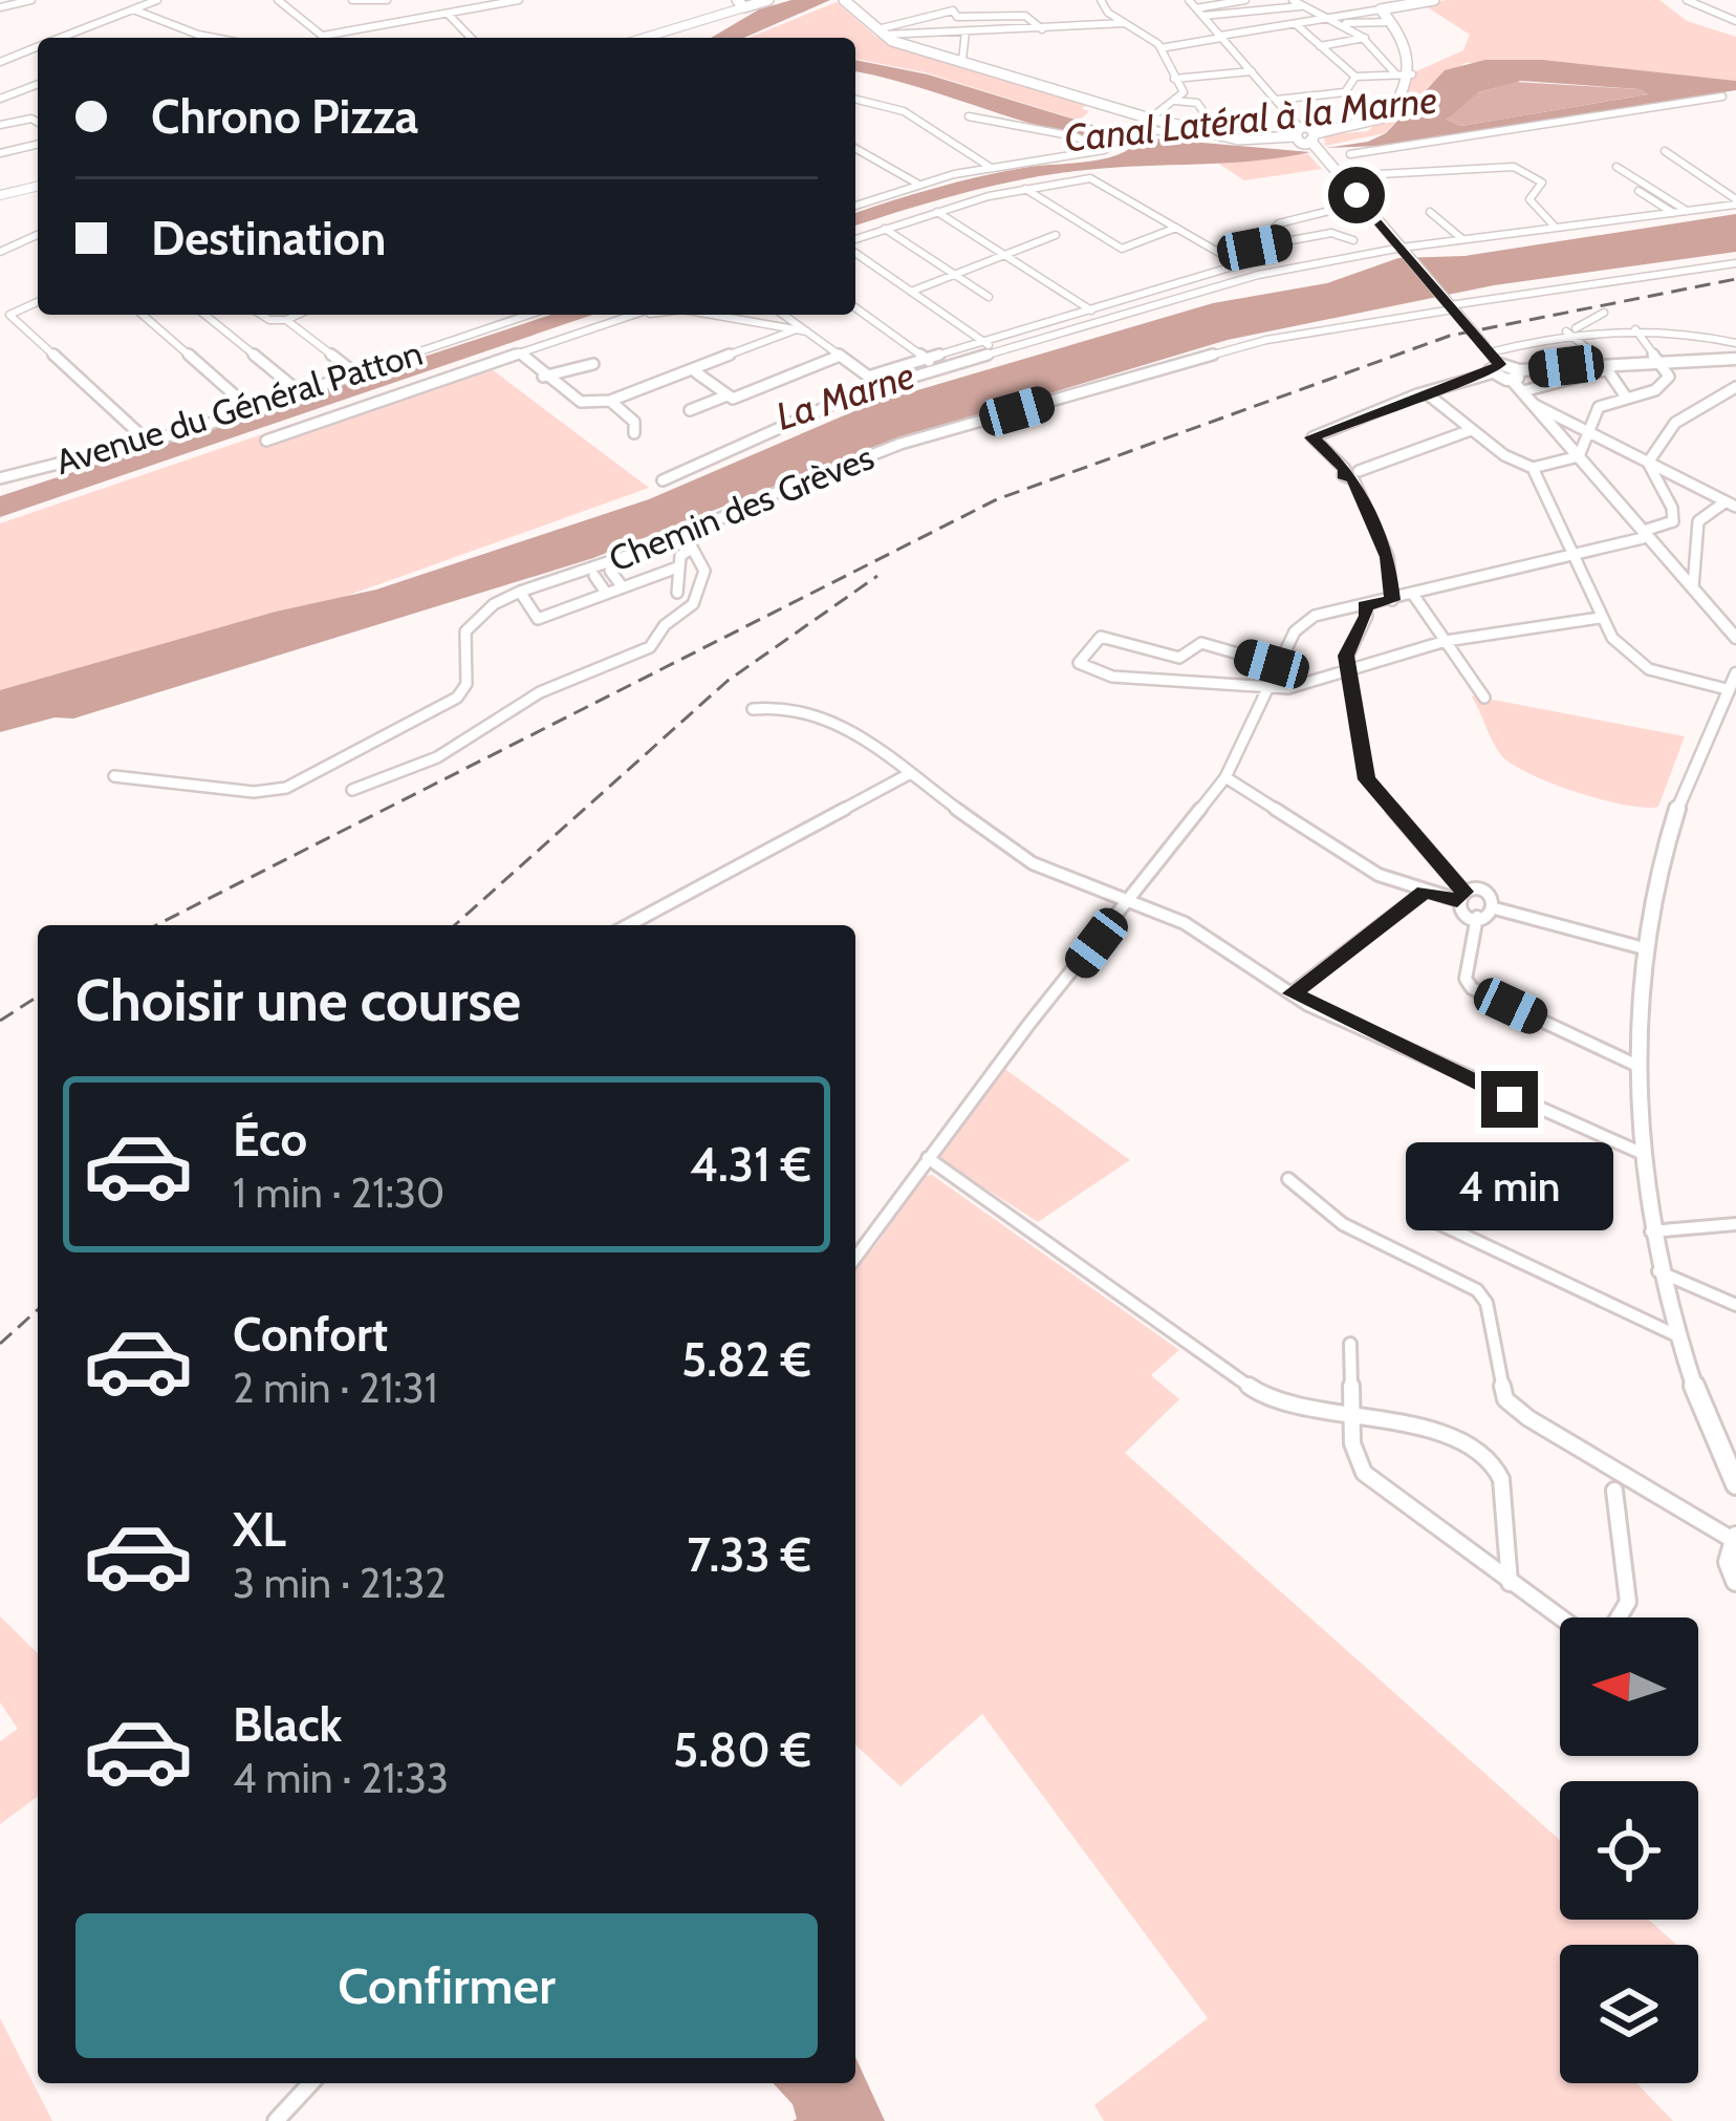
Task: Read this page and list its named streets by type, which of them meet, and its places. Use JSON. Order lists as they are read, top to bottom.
{
  "streets": {
    "street": ["Avenue du Général Patton", "Chemin des Grèves"]
  },
  "water": ["Canal Latéral à la Marne", "La Marne"],
  "north": "left",
  "page": {
    "banner": ["Chrono Pizza", "Destination"],
    "heading": "Choisir une course",
    "list": [
      {
        "name": "Éco",
        "note": "1 min · 21:30",
        "value": "4.31 €"
      },
      {
        "name": "Confort",
        "note": "2 min · 21:31",
        "value": "5.82 €"
      },
      {
        "name": "XL",
        "note": "3 min · 21:32",
        "value": "7.33 €"
      },
      {
        "name": "Black",
        "note": "4 min · 21:33",
        "value": "5.80 €"
      }
    ],
    "bubble": "4 min",
    "buttons": "Confirmer"
  }
}
